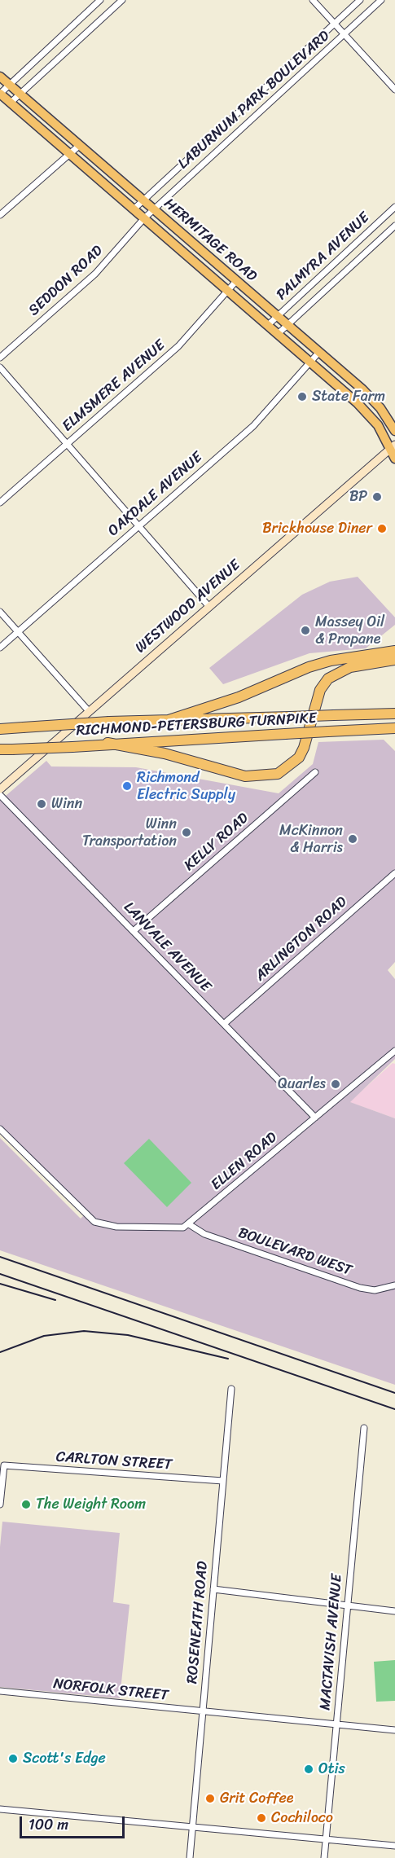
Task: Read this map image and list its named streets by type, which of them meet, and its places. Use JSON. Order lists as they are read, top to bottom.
{
  "streets": {
    "highway": ["RICHMOND-PETERSBURG TURNPIKE"],
    "main road": ["HERMITAGE ROAD", "WESTWOOD AVENUE"],
    "street": [
      "LABURNUM PARK BOULEVARD",
      "PALMYRA AVENUE",
      "SEDDON ROAD",
      "ELMSMERE AVENUE",
      "OAKDALE AVENUE",
      "KELLY ROAD",
      "ARLINGTON ROAD",
      "LANVALE AVENUE",
      "ELLEN ROAD",
      "BOULEVARD WEST",
      "CARLTON STREET",
      "ROSENEATH ROAD",
      "MACTAVISH AVENUE",
      "NORFOLK STREET"
    ]
  },
  "crossings": [
    ["LABURNUM PARK BOULEVARD", "HERMITAGE ROAD"],
    ["LABURNUM PARK BOULEVARD", "SEDDON ROAD"],
    ["HERMITAGE ROAD", "PALMYRA AVENUE"],
    ["HERMITAGE ROAD", "SEDDON ROAD"],
    ["HERMITAGE ROAD", "ELMSMERE AVENUE"],
    ["HERMITAGE ROAD", "OAKDALE AVENUE"],
    ["HERMITAGE ROAD", "WESTWOOD AVENUE"],
    ["KELLY ROAD", "LANVALE AVENUE"],
    ["ARLINGTON ROAD", "LANVALE AVENUE"],
    ["LANVALE AVENUE", "ELLEN ROAD"],
    ["ELLEN ROAD", "BOULEVARD WEST"],
    ["CARLTON STREET", "ROSENEATH ROAD"],
    ["ROSENEATH ROAD", "NORFOLK STREET"],
    ["MACTAVISH AVENUE", "NORFOLK STREET"]
  ],
  "places": [
    "State Farm",
    "BP",
    "Brickhouse Diner",
    "Massey Oil & Propane",
    "Richmond Electric Supply",
    "Winn",
    "Winn Transportation",
    "McKinnon & Harris",
    "Quarles",
    "The Weight Room",
    "Scott's Edge",
    "Otis",
    "Grit Coffee",
    "Cochiloco"
  ],
  "scale_bar": "100 m"
}
